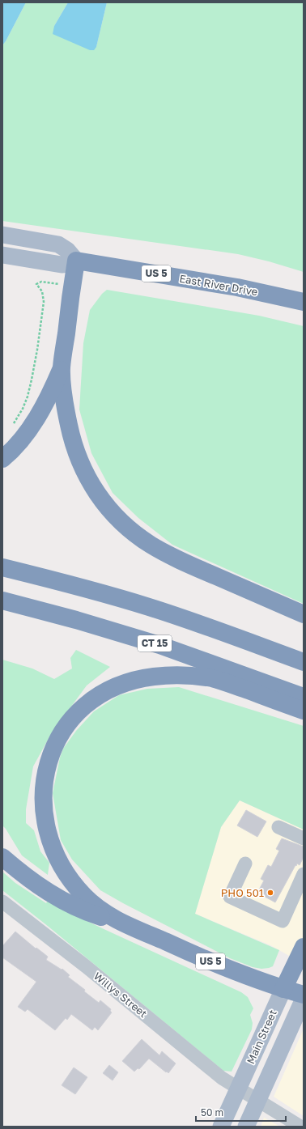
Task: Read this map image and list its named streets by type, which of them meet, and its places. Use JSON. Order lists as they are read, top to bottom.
{
  "streets": {
    "highway": [
      "US 5",
      "East River Drive",
      "CT 15",
      "Main Street"
    ],
    "street": ["Willys Street"]
  },
  "crossings": [
    ["US 5", "Main Street"],
    ["Willys Street", "Main Street"]
  ],
  "places": ["PHO 501"],
  "scale_bar": "50 m"
}
